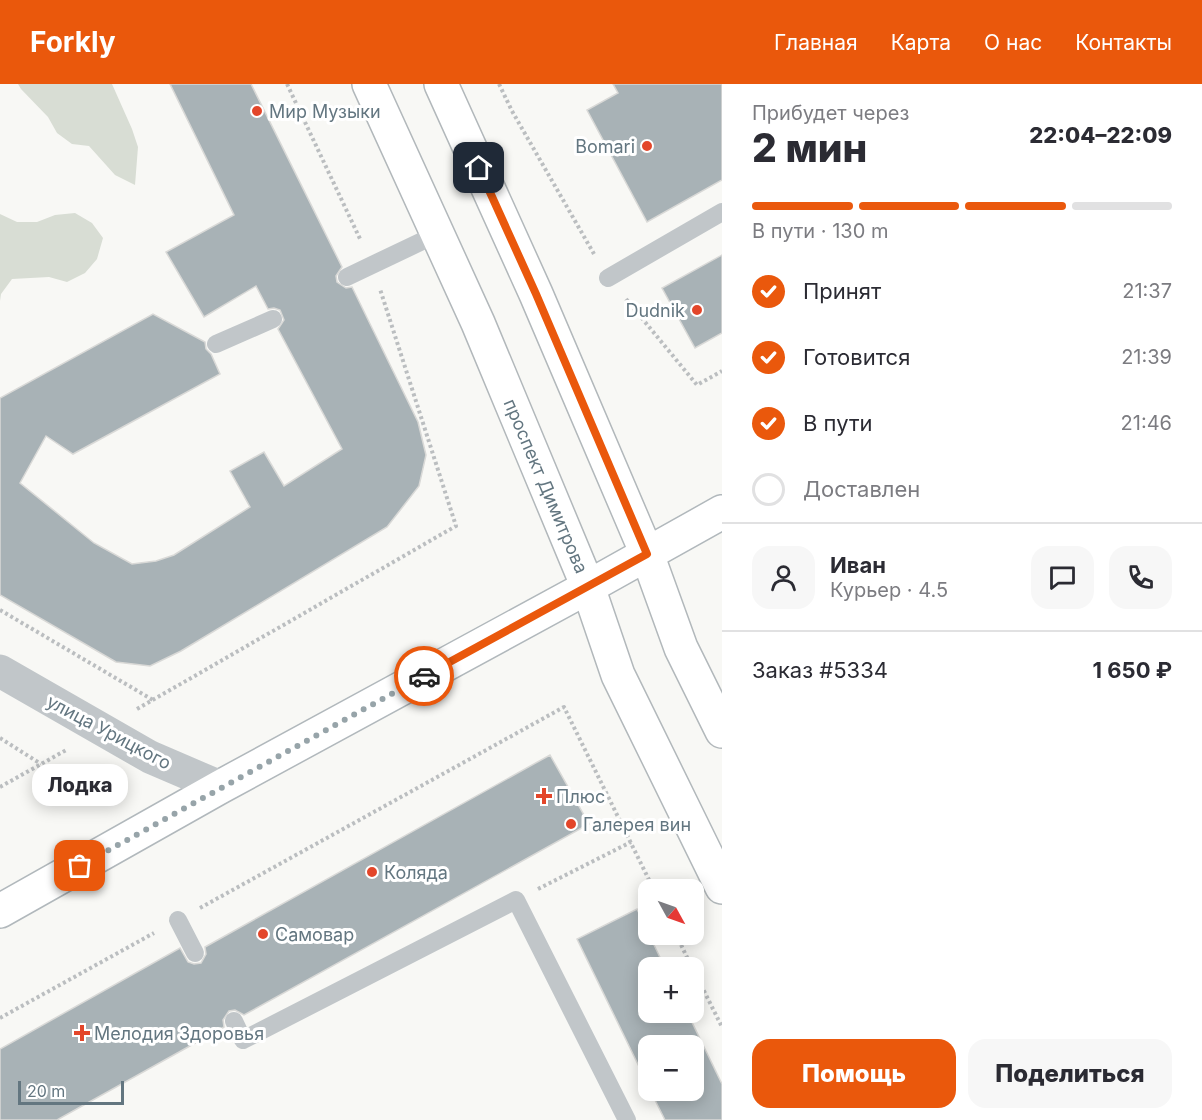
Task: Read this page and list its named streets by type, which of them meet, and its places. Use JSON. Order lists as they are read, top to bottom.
{
  "streets": {
    "main road": ["проспект Димитрова"],
    "street": ["улица Урицкого"]
  },
  "places": {
    "other": [
      "Мир Музыки",
      "Bomari",
      "Dudnik",
      "Галерея вин",
      "Лодка",
      "Коляда",
      "Самовар"
    ],
    "health": ["Плюс", "Мелодия Здоровья"]
  },
  "scale_bar": "20 m",
  "north": "bottom right",
  "page": {
    "header": "Forkly",
    "nav": [
      "Главная",
      "Карта",
      "О нас",
      "Контакты"
    ],
    "heading": ["2 мин", "Прибудет через", "22:04–22:09"],
    "panel": [
      "Иван",
      "Курьер · 4.5",
      "Заказ #5334",
      "1 650 ₽"
    ],
    "bar": "В пути · 130 m",
    "list": [
      ["Принят", "21:37"],
      ["Готовится", "21:39"],
      ["В пути", "21:46"],
      "Доставлен"
    ],
    "bubble": "Лодка",
    "map_buttons": ["+", "−"],
    "buttons": ["Помощь", "Поделиться"],
    "scale": "20 m"
  }
}
